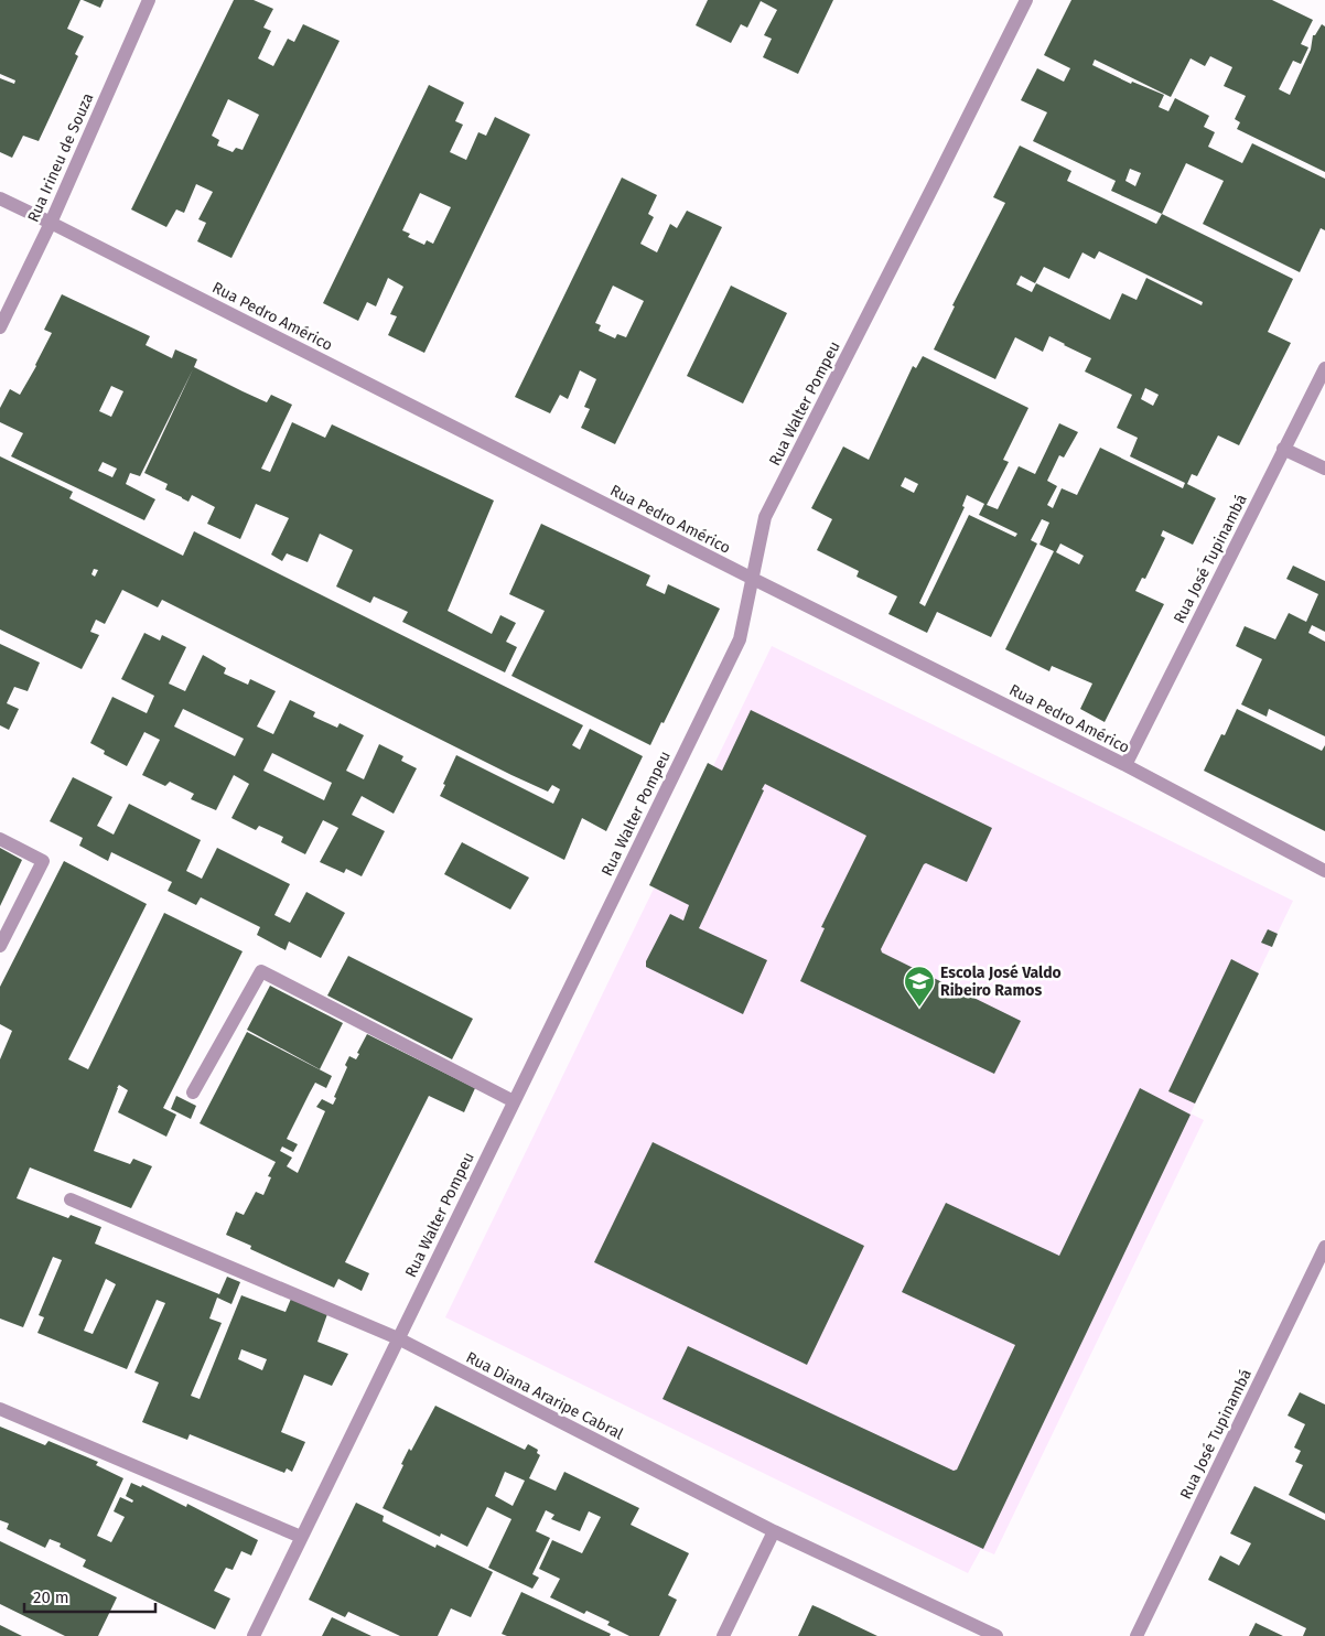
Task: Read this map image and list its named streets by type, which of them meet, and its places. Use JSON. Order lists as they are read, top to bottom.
{
  "streets": {
    "street": [
      "Rua Irineu de Souza",
      "Rua Pedro Américo",
      "Rua Walter Pompeu",
      "Rua José Tupinambá",
      "Rua Diana Araripe Cabral"
    ]
  },
  "crossings": [
    ["Rua Irineu de Souza", "Rua Pedro Américo"],
    ["Rua Pedro Américo", "Rua Walter Pompeu"],
    ["Rua Pedro Américo", "Rua José Tupinambá"],
    ["Rua Walter Pompeu", "Rua Diana Araripe Cabral"]
  ],
  "places": {
    "school or university": ["Escola José Valdo Ribeiro Ramos"]
  },
  "scale_bar": "20 m"
}
